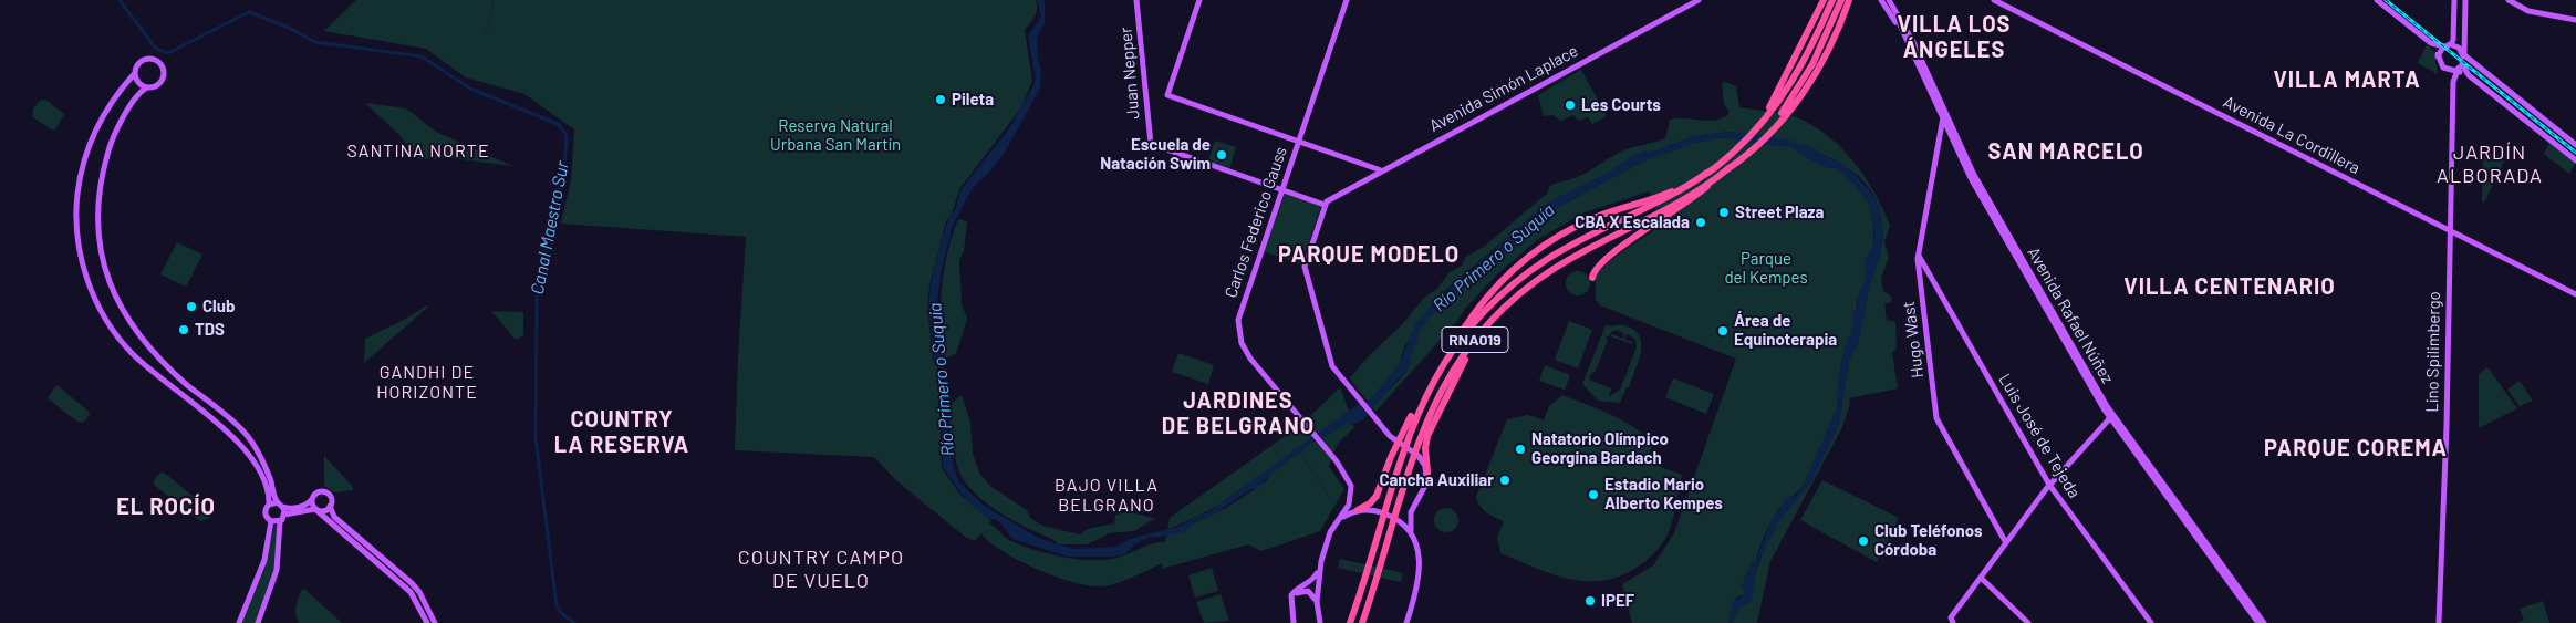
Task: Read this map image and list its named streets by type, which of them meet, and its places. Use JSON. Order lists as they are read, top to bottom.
{
  "streets": {
    "highway": ["RNA019"],
    "main road": [
      "Juan Nepper",
      "Avenida Simón Laplace",
      "Avenida La Cordillera",
      "Carlos Federico Gauss",
      "Avenida Rafael Núñez",
      "Hugo Wast",
      "Lino Spilimbergo",
      "Luis José de Tejeda"
    ]
  },
  "crossings": [
    ["Juan Nepper", "Carlos Federico Gauss"],
    ["Avenida La Cordillera", "Lino Spilimbergo"],
    ["Avenida Rafael Núñez", "Hugo Wast"],
    ["Hugo Wast", "Luis José de Tejeda"]
  ],
  "districts": [
    "VILLA LOS ÁNGELES",
    "VILLA MARTA",
    "SANTINA NORTE",
    "SAN MARCELO",
    "JARDÍN ALBORADA",
    "PARQUE MODELO",
    "VILLA CENTENARIO",
    "GANDHI DE HORIZONTE",
    "JARDINES DE BELGRANO",
    "COUNTRY LA RESERVA",
    "PARQUE COREMA",
    "BAJO VILLA BELGRANO",
    "EL ROCÍO",
    "COUNTRY CAMPO DE VUELO"
  ],
  "water": ["Canal Maestro Sur", "Río Primero o Suquía"],
  "parks": ["Reserva Natural Urbana San Martín", "Parque del Kempes"],
  "places": [
    "Pileta",
    "Les Courts",
    "Escuela de Natación Swim",
    "Street Plaza",
    "CBA X Escalada",
    "Club",
    "TDS",
    "Área de Equinoterapia",
    "Natatorio Olímpico Georgina Bardach",
    "Cancha Auxiliar",
    "Estadio Mario Alberto Kempes",
    "Club Teléfonos Córdoba",
    "IPEF"
  ]
}
